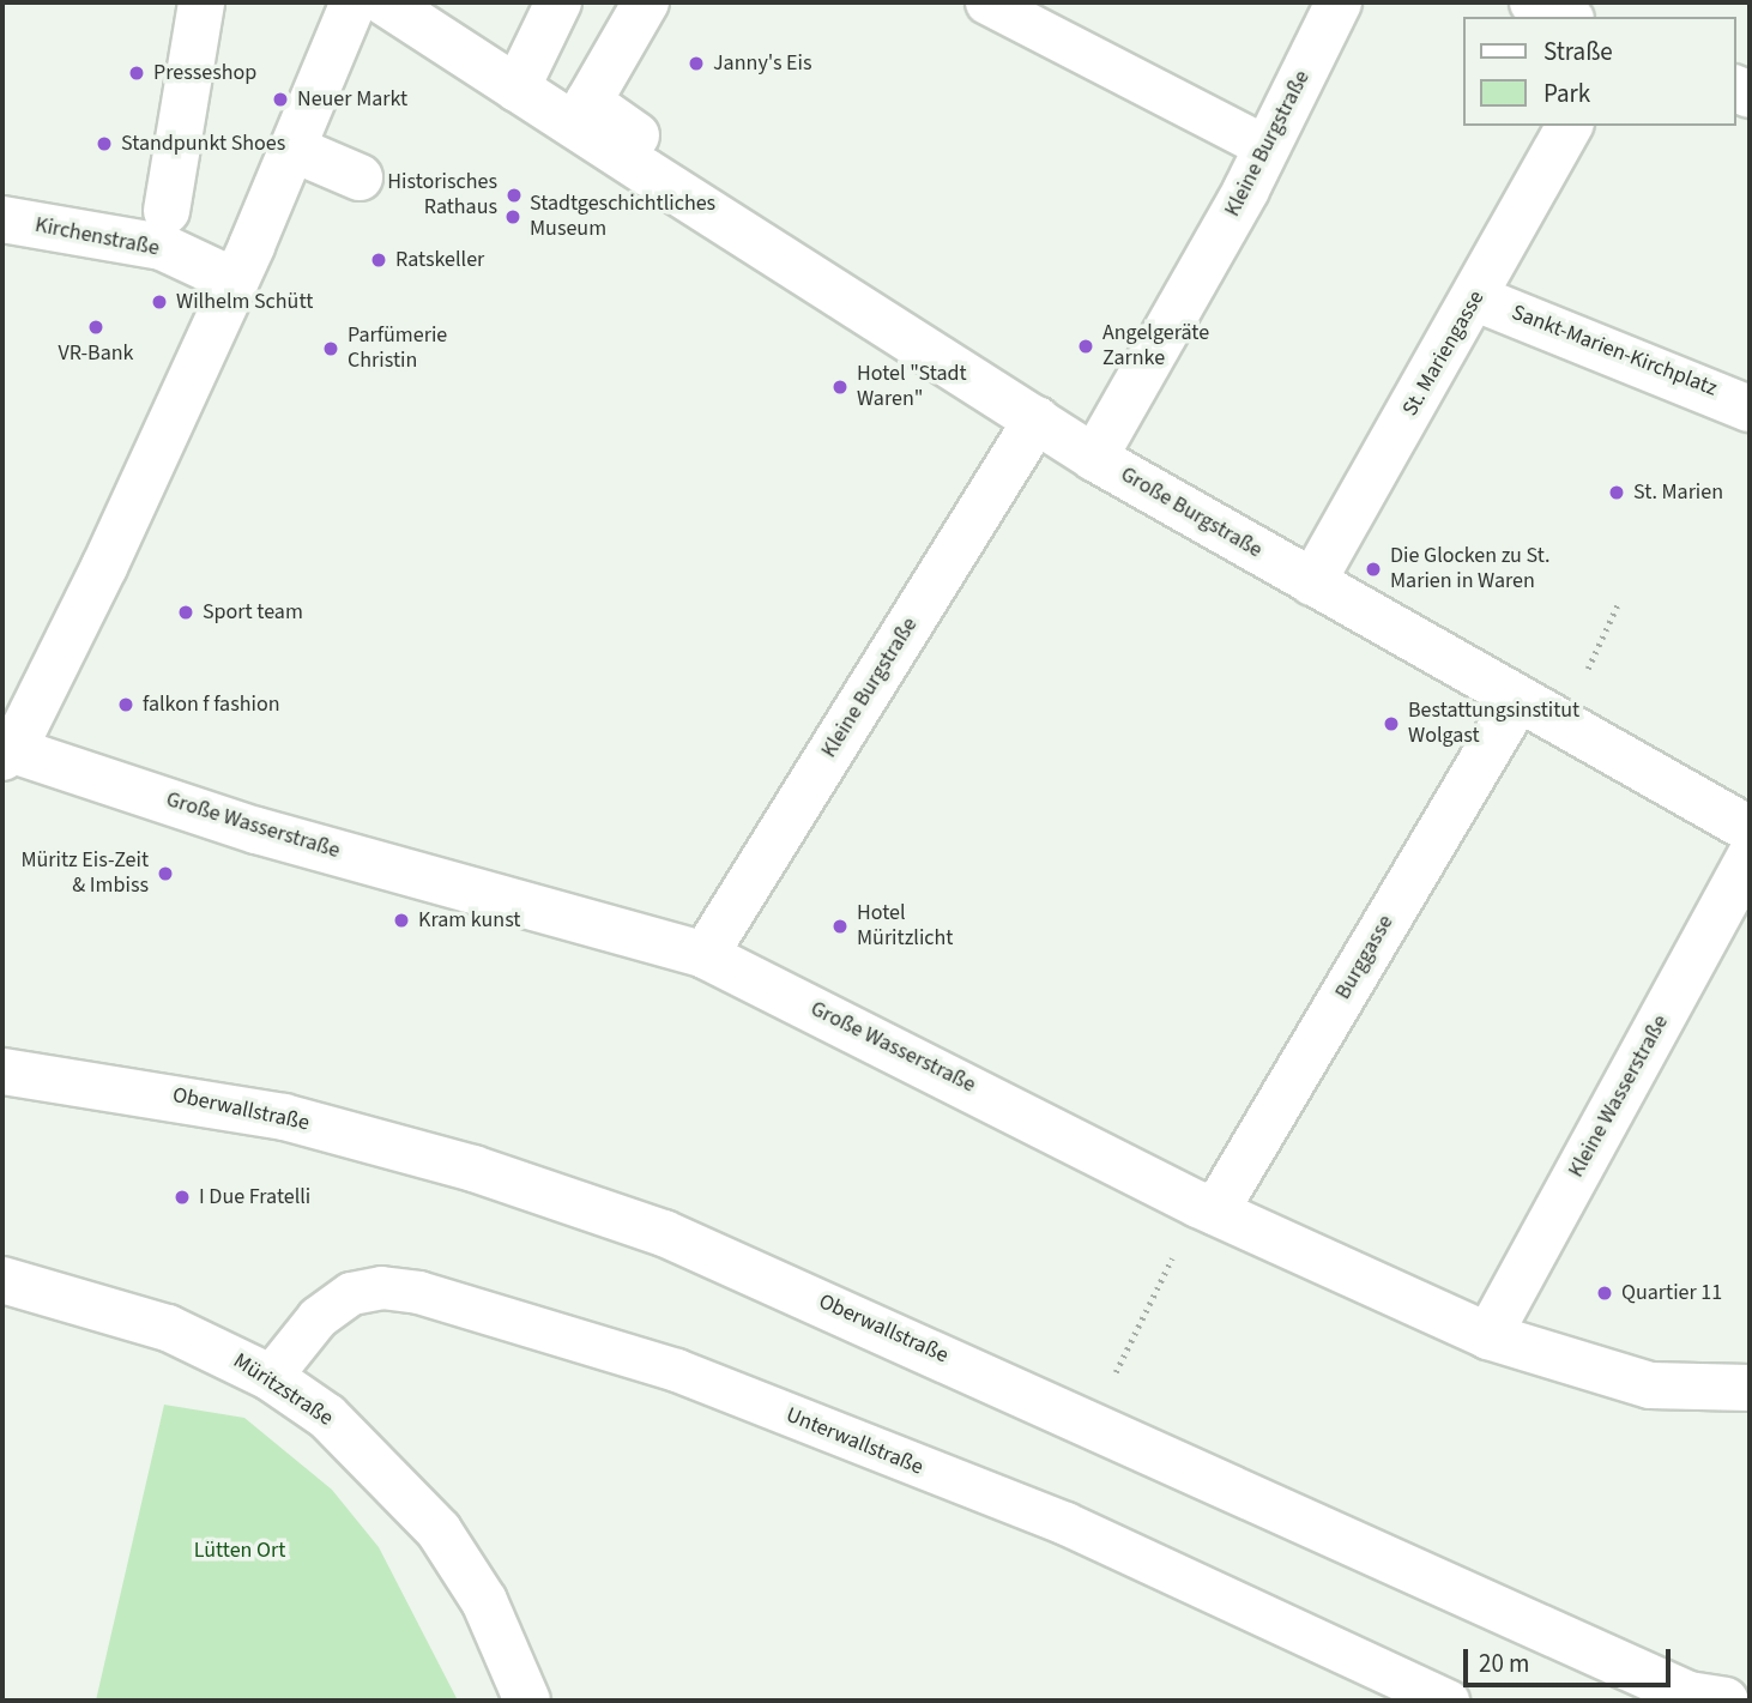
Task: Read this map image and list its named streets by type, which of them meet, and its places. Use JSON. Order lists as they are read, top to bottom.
{
  "streets": {
    "street": [
      "Kleine Burgstraße",
      "Kirchenstraße",
      "Sankt-Marien-Kirchplatz",
      "St. Mariengasse",
      "Große Burgstraße",
      "Große Wasserstraße",
      "Burggasse",
      "Kleine Wasserstraße",
      "Oberwallstraße",
      "Müritzstraße"
    ],
    "lane": ["Unterwallstraße"]
  },
  "crossings": [
    ["Kleine Burgstraße", "Große Burgstraße"],
    ["Kleine Burgstraße", "Große Wasserstraße"],
    ["Sankt-Marien-Kirchplatz", "St. Mariengasse"],
    ["St. Mariengasse", "Große Burgstraße"],
    ["Große Burgstraße", "Burggasse"],
    ["Große Wasserstraße", "Burggasse"],
    ["Große Wasserstraße", "Kleine Wasserstraße"],
    ["Müritzstraße", "Unterwallstraße"]
  ],
  "parks": ["Lütten Ort"],
  "places": [
    "Janny's Eis",
    "Presseshop",
    "Neuer Markt",
    "Standpunkt Shoes",
    "Historisches Rathaus",
    "Stadtgeschichtliches Museum",
    "Ratskeller",
    "Wilhelm Schütt",
    "VR-Bank",
    "Angelgeräte Zarnke",
    "Parfümerie Christin",
    "Hotel \"Stadt Waren\"",
    "St. Marien",
    "Die Glocken zu St. Marien in Waren",
    "Sport team",
    "falkon f fashion",
    "Bestattungsinstitut Wolgast",
    "Müritz Eis-Zeit & Imbiss",
    "Kram kunst",
    "Hotel Müritzlicht",
    "I Due Fratelli",
    "Quartier 11"
  ],
  "legend": ["Straße", "Park"],
  "scale_bar": "20 m"
}
